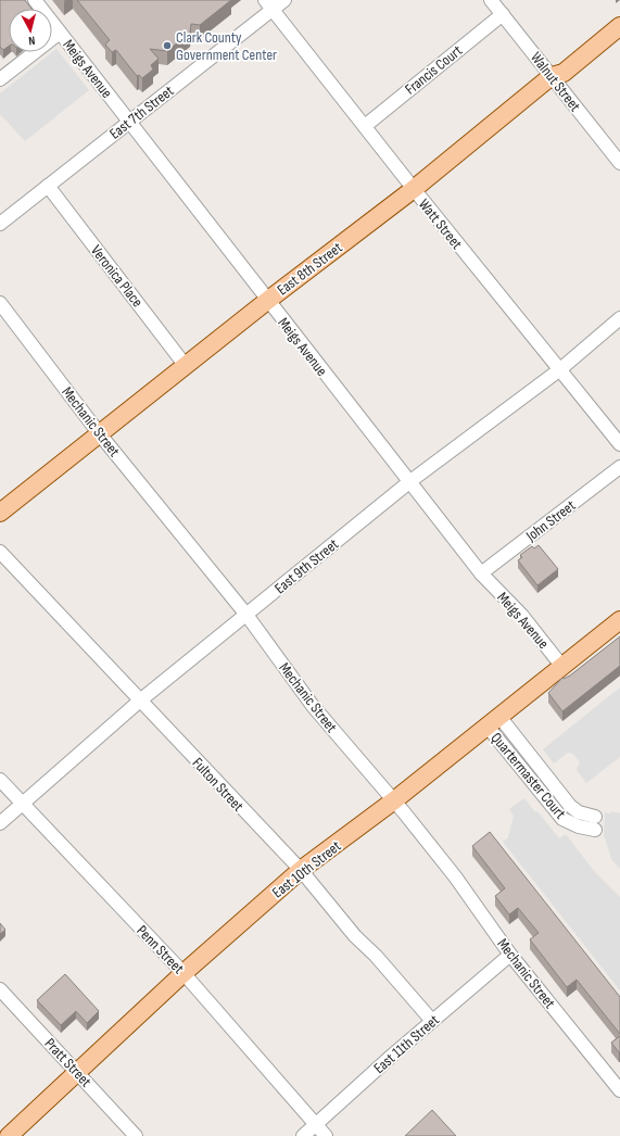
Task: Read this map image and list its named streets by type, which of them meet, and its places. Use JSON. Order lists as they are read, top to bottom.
{
  "streets": {
    "main road": ["East 8th Street", "East 10th Street"],
    "street": [
      "Meigs Avenue",
      "Francis Court",
      "Walnut Street",
      "East 7th Street",
      "Watt Street",
      "Veronica Place",
      "Mechanic Street",
      "John Street",
      "East 9th Street",
      "Quartermaster Court",
      "Fulton Street",
      "Penn Street",
      "East 11th Street",
      "Pratt Street"
    ]
  },
  "crossings": [
    ["Meigs Avenue", "East 7th Street"],
    ["Meigs Avenue", "East 8th Street"],
    ["Meigs Avenue", "John Street"],
    ["Meigs Avenue", "East 9th Street"],
    ["Meigs Avenue", "East 10th Street"],
    ["Francis Court", "Walnut Street"],
    ["Francis Court", "Watt Street"],
    ["Walnut Street", "East 8th Street"],
    ["East 7th Street", "Watt Street"],
    ["East 7th Street", "Veronica Place"],
    ["Watt Street", "East 8th Street"],
    ["Watt Street", "East 9th Street"],
    ["East 8th Street", "Veronica Place"],
    ["East 8th Street", "Mechanic Street"],
    ["Mechanic Street", "East 9th Street"],
    ["Mechanic Street", "East 10th Street"],
    ["Mechanic Street", "East 11th Street"],
    ["East 9th Street", "Fulton Street"],
    ["East 9th Street", "Penn Street"],
    ["Quartermaster Court", "East 10th Street"],
    ["Fulton Street", "East 10th Street"],
    ["Fulton Street", "East 11th Street"],
    ["East 10th Street", "Penn Street"],
    ["East 10th Street", "Pratt Street"],
    ["Penn Street", "East 11th Street"]
  ],
  "places": ["Clark County Government Center"],
  "north": "bottom"
}
